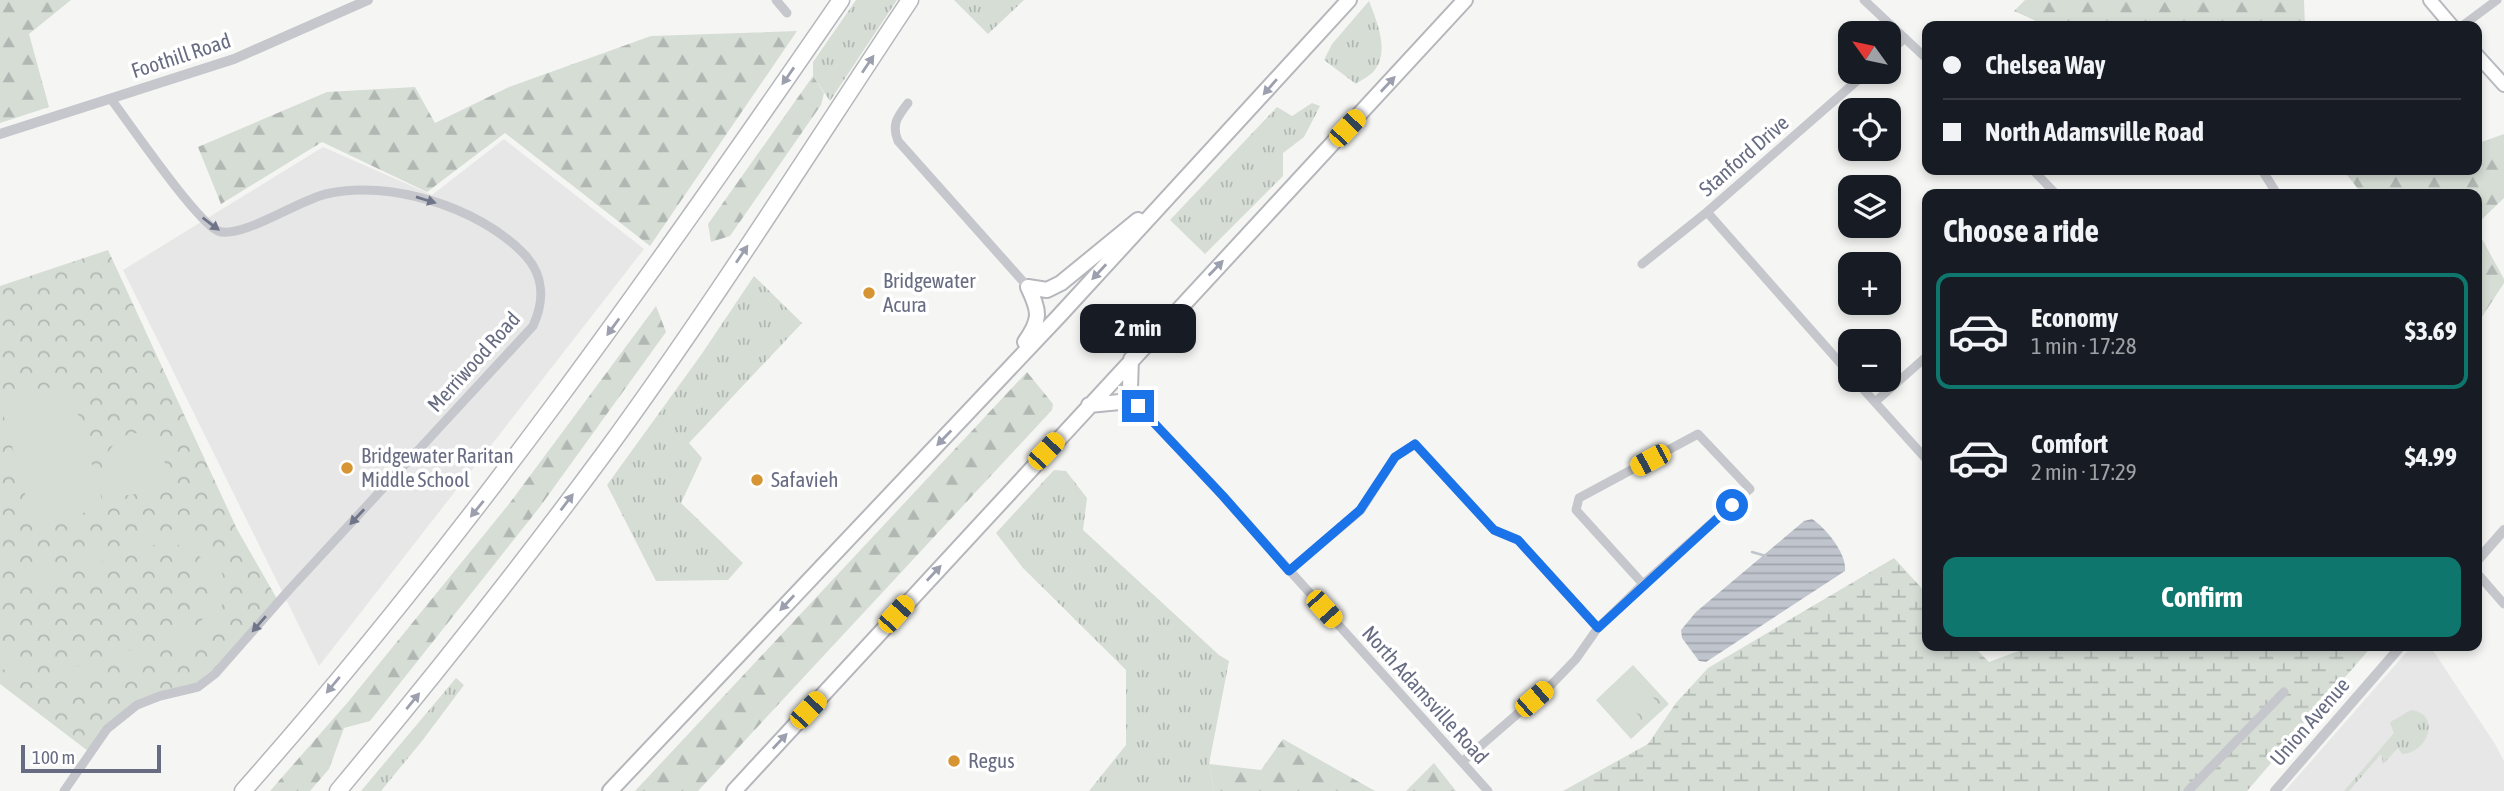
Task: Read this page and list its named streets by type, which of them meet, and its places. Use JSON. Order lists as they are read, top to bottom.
{
  "streets": {
    "street": [
      "Foothill Road",
      "Stanford Drive",
      "Merriwood Road",
      "North Adamsville Road",
      "Union Avenue"
    ]
  },
  "crossings": [
    ["Foothill Road", "Merriwood Road"]
  ],
  "places": [
    "Bridgewater Acura",
    "Bridgewater Raritan Middle School",
    "Safavieh",
    "Regus"
  ],
  "scale_bar": "100 m",
  "north": "top left",
  "page": {
    "map_buttons": ["+", "−"],
    "banner": ["Chelsea Way", "North Adamsville Road"],
    "heading": "Choose a ride",
    "list": [
      {
        "name": "Economy",
        "note": "1 min · 17:28",
        "value": "$3.69"
      },
      {
        "name": "Comfort",
        "note": "2 min · 17:29",
        "value": "$4.99"
      }
    ],
    "bubble": "2 min",
    "buttons": "Confirm",
    "scale": "100 m"
  }
}
